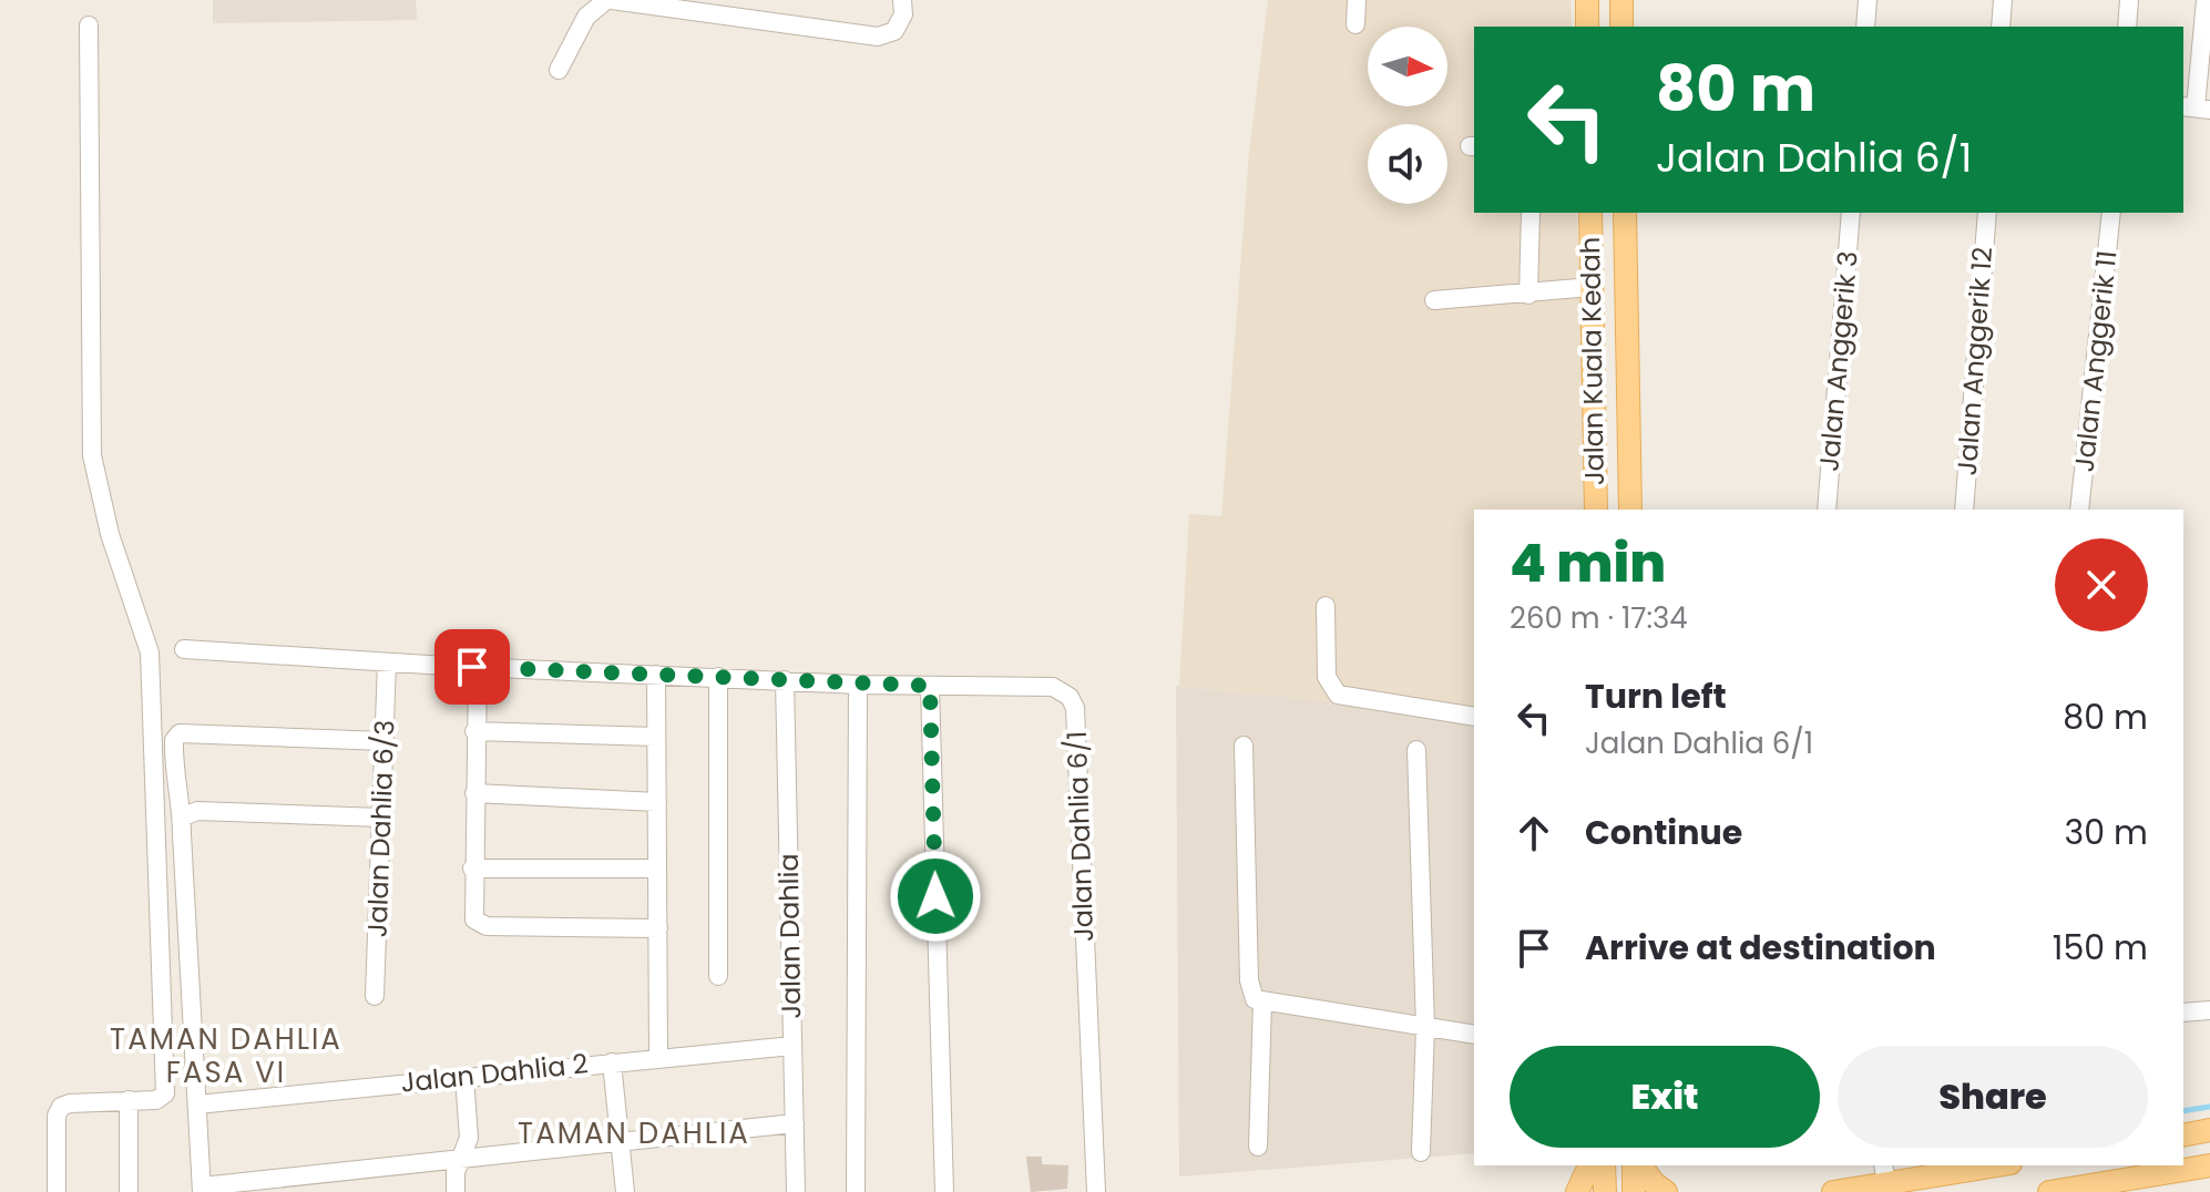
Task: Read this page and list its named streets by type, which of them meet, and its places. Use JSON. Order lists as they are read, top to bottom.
{
  "streets": {
    "main road": ["Jalan Kuala Kedah"],
    "street": [
      "Jalan Anggerik 3",
      "Jalan Anggerik 12",
      "Jalan Anggerik 11",
      "Jalan Dahlia 6/3",
      "Jalan Dahlia 6/1",
      "Jalan Dahlia",
      "Jalan Dahlia 2"
    ]
  },
  "crossings": [
    ["Jalan Dahlia 6/3", "Jalan Dahlia 6/1"],
    ["Jalan Dahlia 6/1", "Jalan Dahlia"],
    ["Jalan Dahlia", "Jalan Dahlia 2"]
  ],
  "districts": ["TAMAN DAHLIA FASA VI", "TAMAN DAHLIA"],
  "north": "right",
  "page": {
    "turn": ["80 m", "Jalan Dahlia 6/1"],
    "heading": ["4 min", "260 m · 17:34"],
    "list": [
      {
        "name": "Turn left",
        "note": "Jalan Dahlia 6/1",
        "value": "80 m"
      },
      {
        "name": "Continue",
        "value": "30 m"
      },
      {
        "name": "Arrive at destination",
        "value": "150 m"
      }
    ],
    "buttons": ["Exit", "Share"]
  }
}
